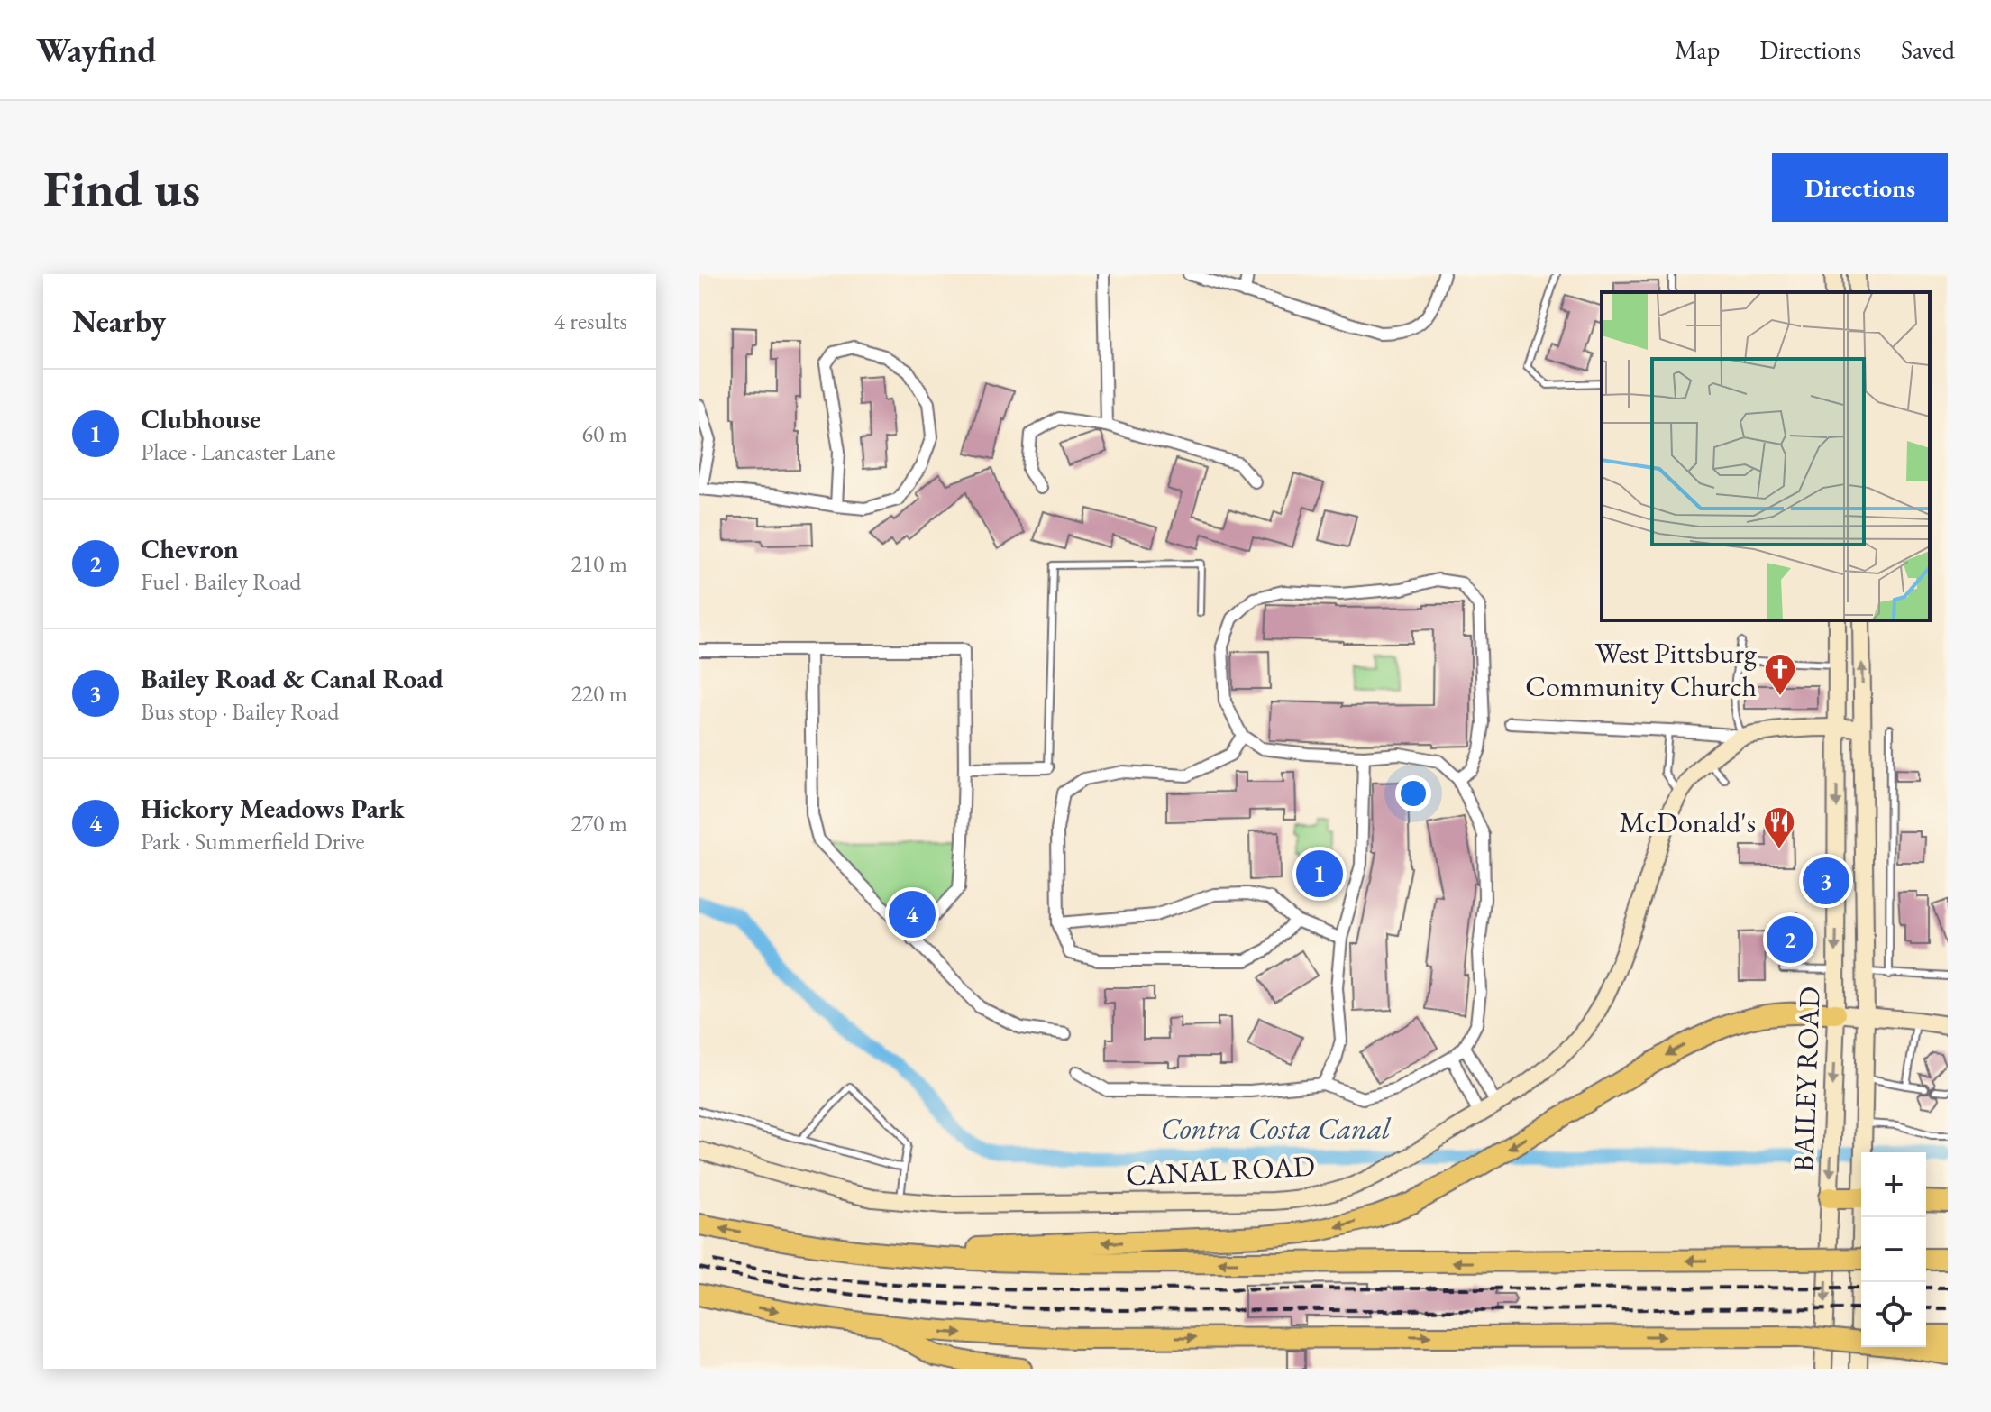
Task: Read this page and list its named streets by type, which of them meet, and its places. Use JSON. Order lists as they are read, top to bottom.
{
  "streets": {
    "main road": ["BAILEY ROAD", "CANAL ROAD"]
  },
  "crossings": [
    ["BAILEY ROAD", "CANAL ROAD"]
  ],
  "water": ["Contra Costa Canal"],
  "places": {
    "church": ["West Pittsburg Community Church"],
    "restaurant": ["McDonald's"]
  },
  "page": {
    "header": "Wayfind",
    "nav": ["Map", "Directions", "Saved"],
    "buttons": "Directions",
    "title": "Find us",
    "heading": ["Nearby", "4 results"],
    "list": [
      {
        "mark": "1",
        "name": "Clubhouse",
        "note": "Place · Lancaster Lane",
        "value": "60 m"
      },
      {
        "mark": "2",
        "name": "Chevron",
        "note": "Fuel · Bailey Road",
        "value": "210 m"
      },
      {
        "mark": "3",
        "name": "Bailey Road & Canal Road",
        "note": "Bus stop · Bailey Road",
        "value": "220 m"
      },
      {
        "mark": "4",
        "name": "Hickory Meadows Park",
        "note": "Park · Summerfield Drive",
        "value": "270 m"
      }
    ],
    "pins": [
      "1",
      "3",
      "4",
      "2"
    ],
    "map_buttons": ["+", "−"]
  }
}
